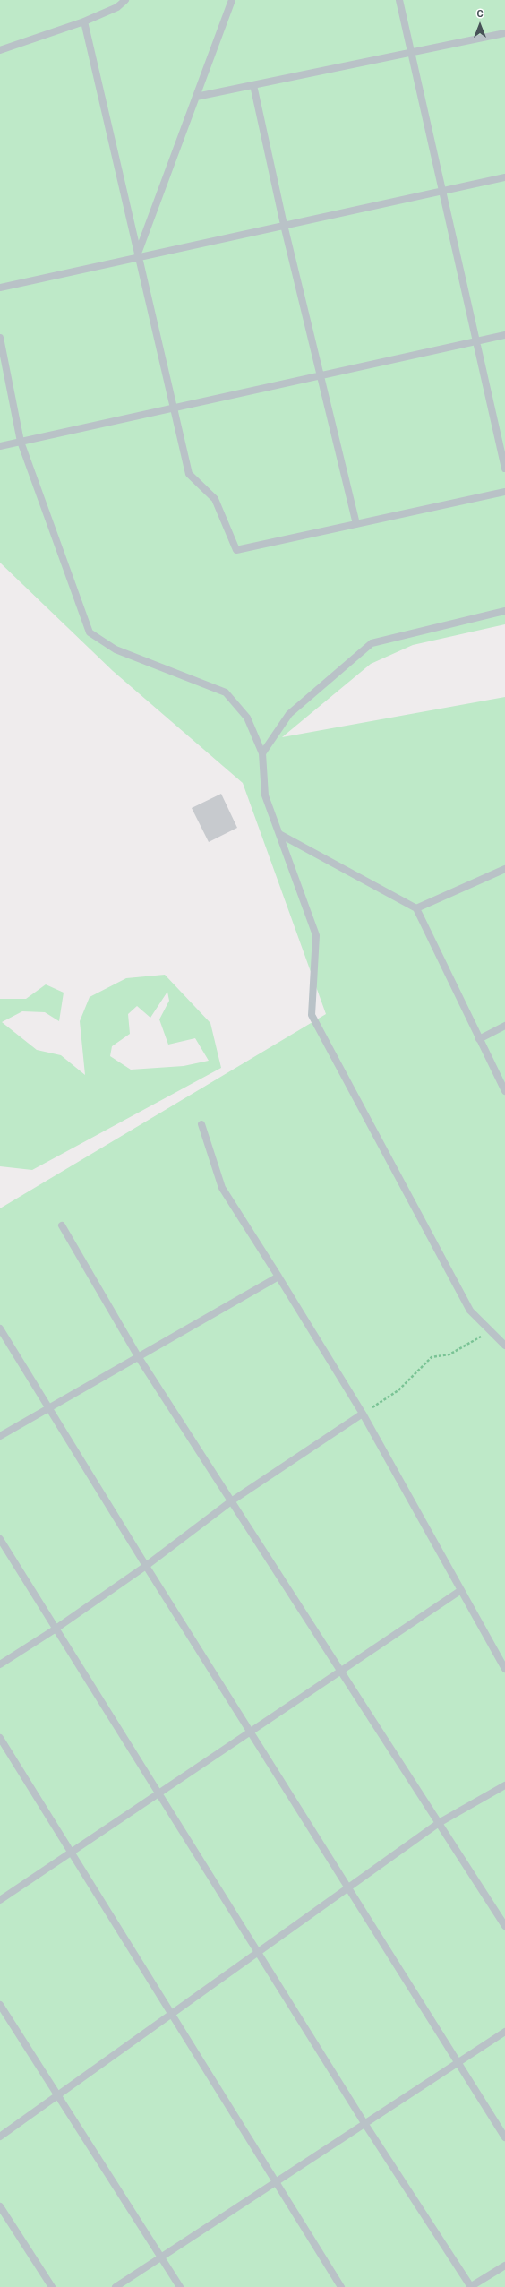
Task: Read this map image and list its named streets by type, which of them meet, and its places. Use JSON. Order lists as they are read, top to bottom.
{
  "north": "top"
}
